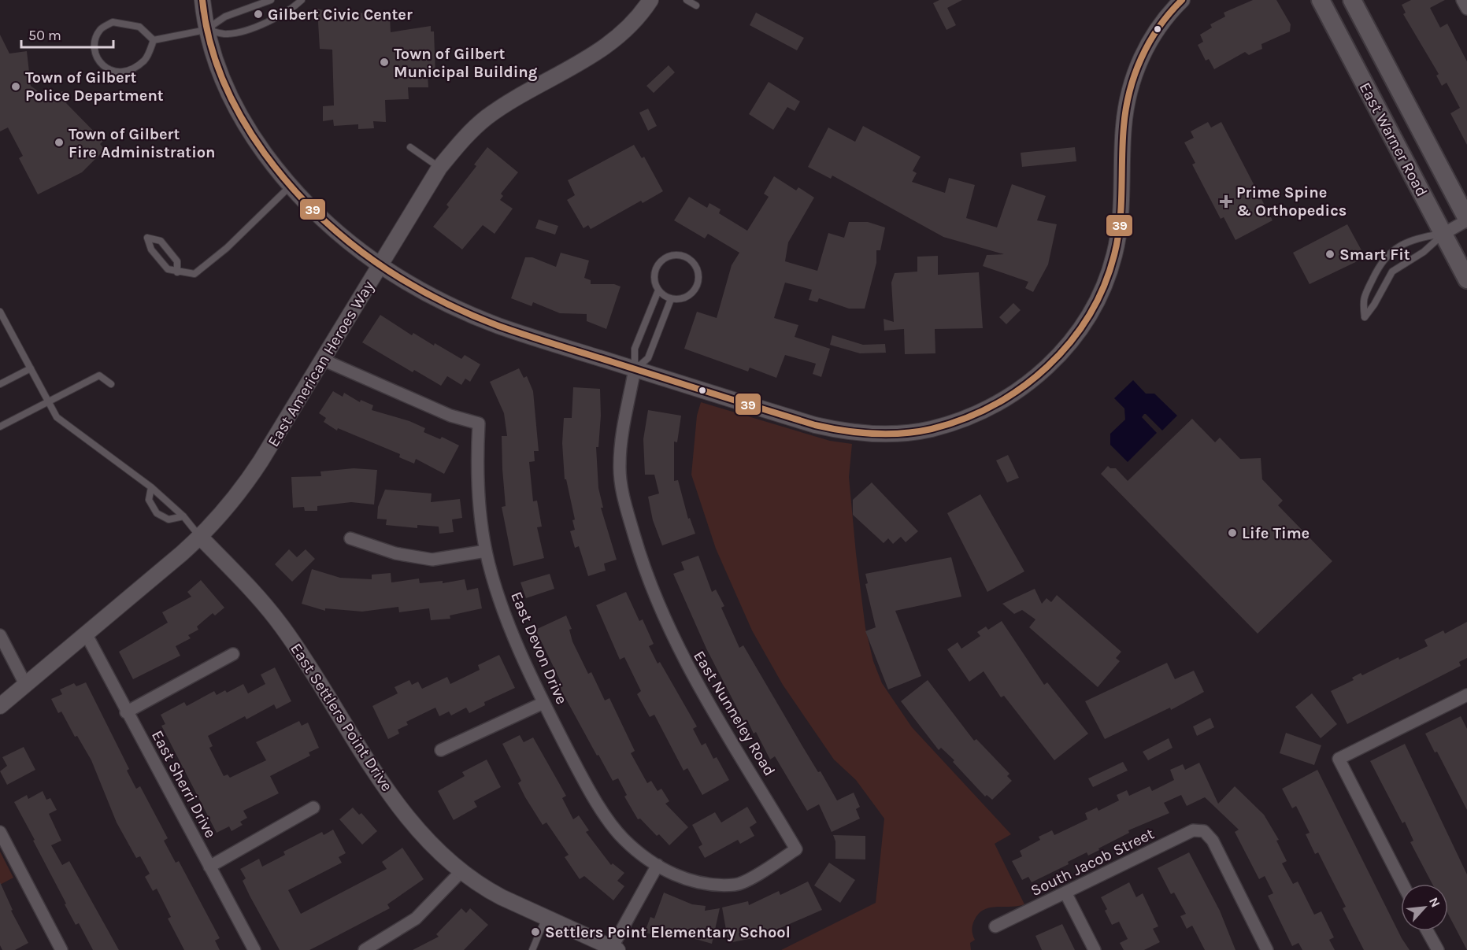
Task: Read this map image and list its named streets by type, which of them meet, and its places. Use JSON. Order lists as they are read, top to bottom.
{
  "streets": {
    "main road": ["East Warner Road"],
    "street": [
      "East American Heroes Way",
      "East Devon Drive",
      "East Nunneley Road",
      "East Settlers Point Drive",
      "East Sherri Drive",
      "South Jacob Street"
    ]
  },
  "crossings": [
    ["East American Heroes Way", "East Devon Drive"],
    ["East American Heroes Way", "East Settlers Point Drive"],
    ["East American Heroes Way", "East Sherri Drive"],
    ["East Devon Drive", "East Nunneley Road"]
  ],
  "places": {
    "other": [
      "Gilbert Civic Center",
      "Town of Gilbert Municipal Building",
      "Town of Gilbert Police Department",
      "Town of Gilbert Fire Administration",
      "Smart Fit",
      "Life Time",
      "Settlers Point Elementary School"
    ],
    "health": ["Prime Spine & Orthopedics"]
  },
  "lines": ["transit line 39"],
  "scale_bar": "50 m",
  "north": "top right"
}
